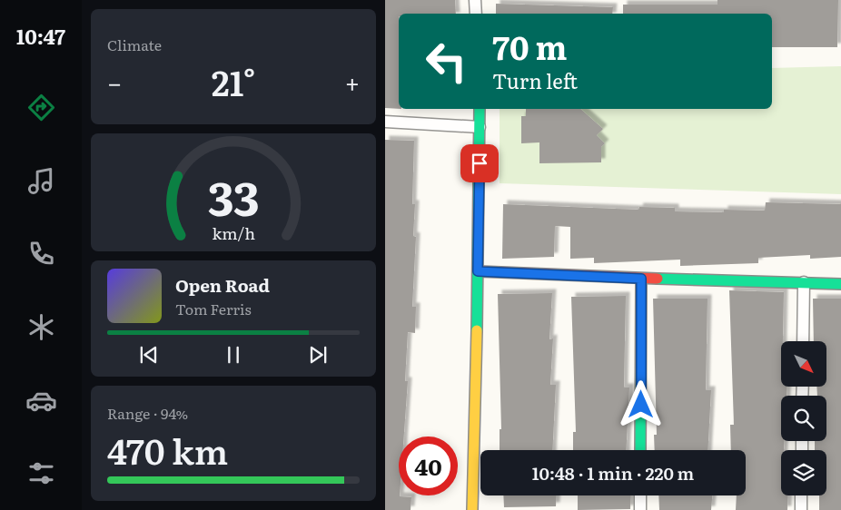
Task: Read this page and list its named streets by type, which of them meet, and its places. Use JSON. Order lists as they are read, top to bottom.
{
  "north": "bottom right",
  "page": {
    "tabs": "10:47",
    "tile": [
      "Climate",
      ["Range · 94%", "470 km"]
    ],
    "turn": ["70 m", "Turn left"],
    "heat": ["−", "21°", "+"],
    "song": ["Open Road", "Tom Ferris"],
    "limit": "40",
    "trip": "10:48 · 1 min · 220 m",
    "gauge": ["33", "km/h"]
  }
}
